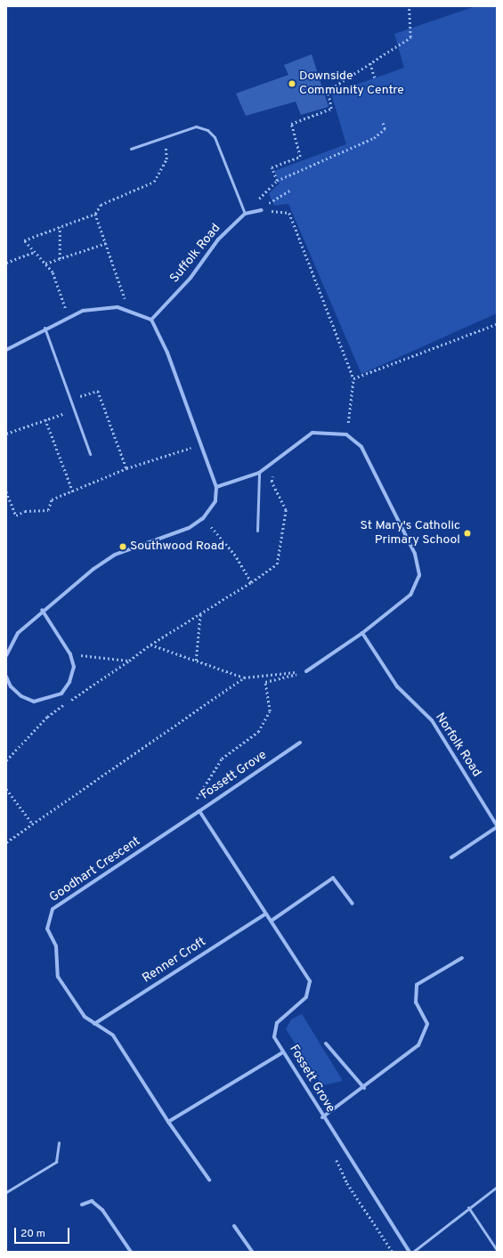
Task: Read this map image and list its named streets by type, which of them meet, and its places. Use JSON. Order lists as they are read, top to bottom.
{
  "streets": {
    "street": [
      "Suffolk Road",
      "Norfolk Road",
      "Fossett Grove",
      "Goodhart Crescent",
      "Renner Croft"
    ]
  },
  "crossings": [
    ["Fossett Grove", "Goodhart Crescent"],
    ["Fossett Grove", "Renner Croft"],
    ["Goodhart Crescent", "Renner Croft"]
  ],
  "places": ["Downside Community Centre", "St Mary's Catholic Primary School", "Southwood Road"],
  "scale_bar": "20 m"
}
